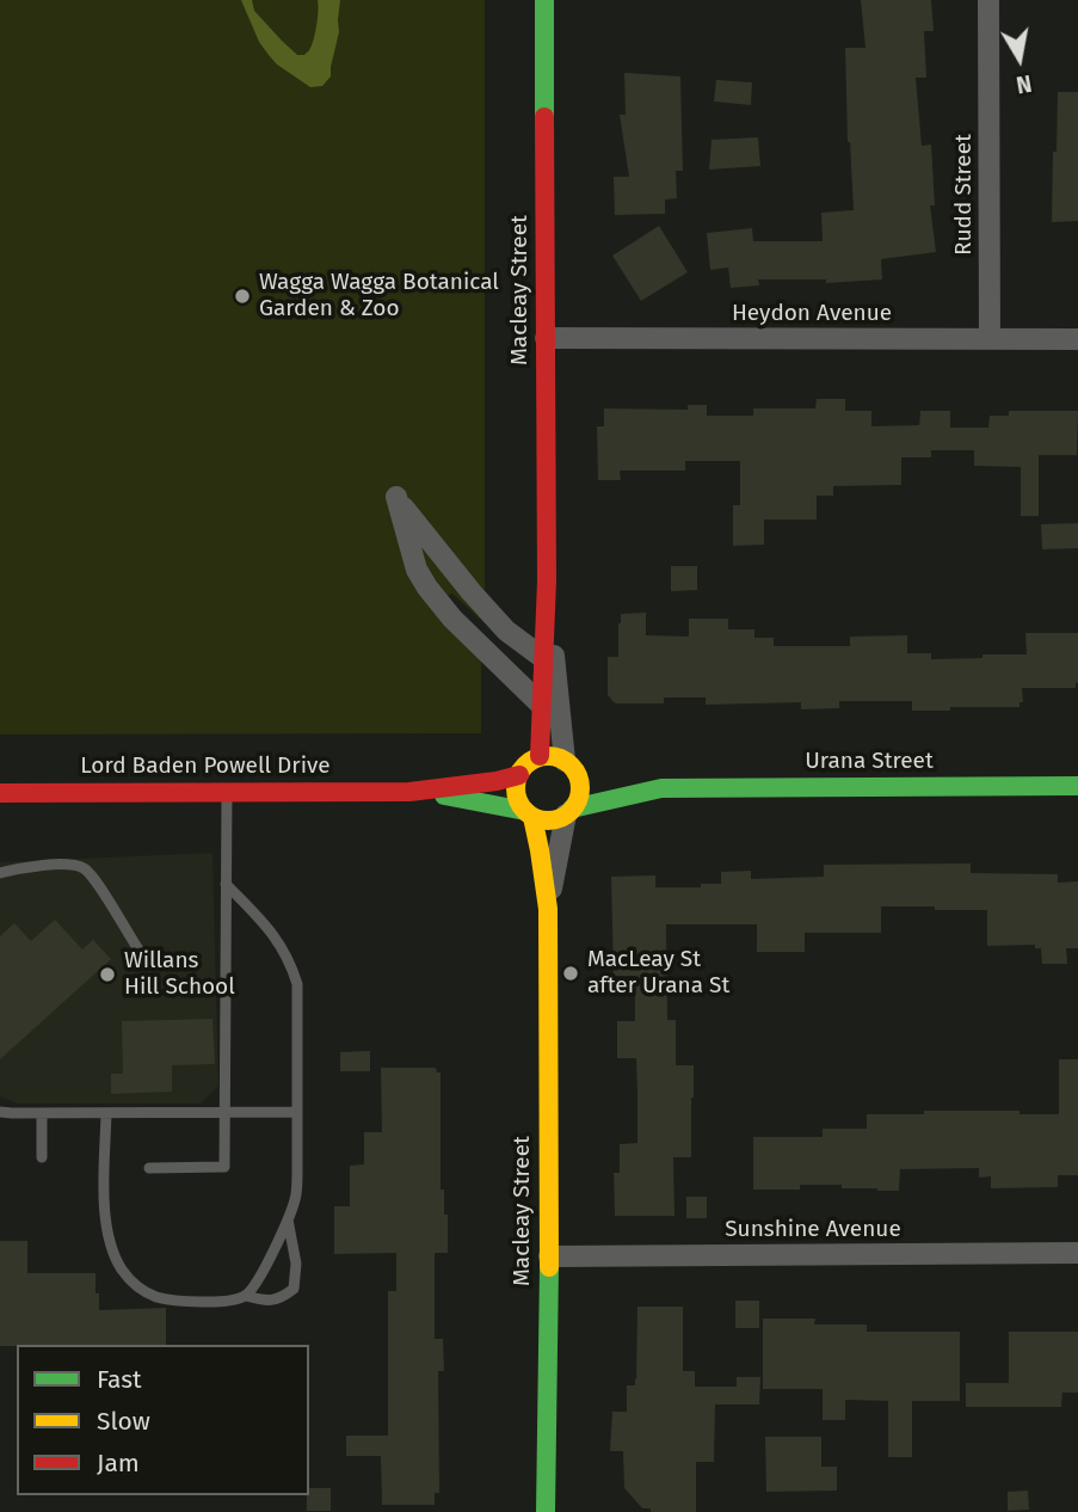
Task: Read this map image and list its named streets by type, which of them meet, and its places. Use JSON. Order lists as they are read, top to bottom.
{
  "streets": {
    "street": [
      "Rudd Street",
      "Macleay Street",
      "Heydon Avenue",
      "Urana Street",
      "Lord Baden Powell Drive",
      "Sunshine Avenue"
    ]
  },
  "crossings": [
    ["Rudd Street", "Heydon Avenue"],
    ["Macleay Street", "Heydon Avenue"],
    ["Macleay Street", "Urana Street"],
    ["Macleay Street", "Lord Baden Powell Drive"],
    ["Macleay Street", "Sunshine Avenue"],
    ["Urana Street", "Lord Baden Powell Drive"]
  ],
  "places": ["Wagga Wagga Botanical Garden & Zoo", "MacLeay St after Urana St", "Willans Hill School"],
  "legend": ["Fast", "Slow", "Jam"],
  "north": "bottom"
}
